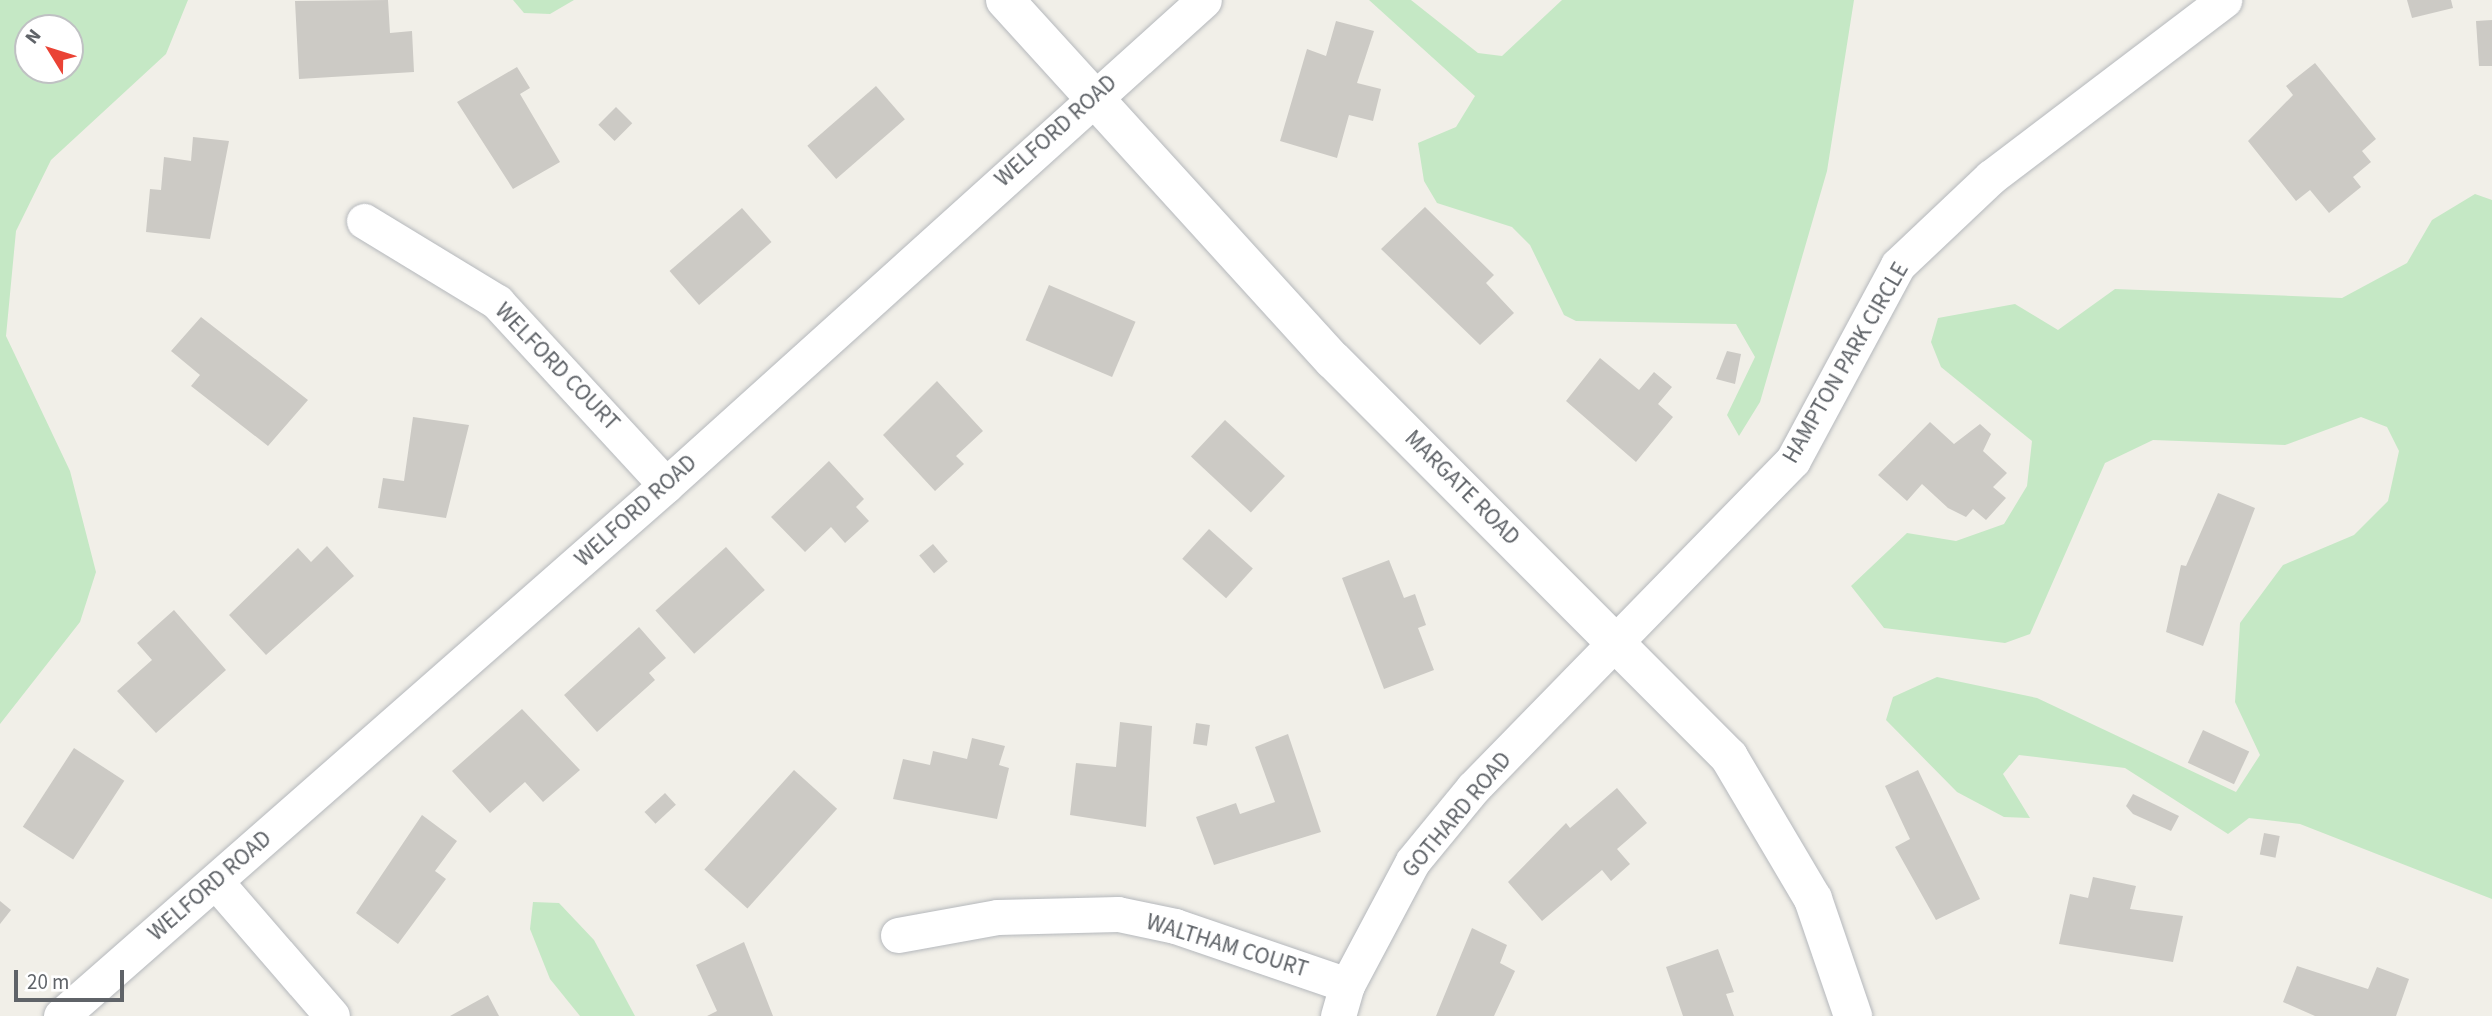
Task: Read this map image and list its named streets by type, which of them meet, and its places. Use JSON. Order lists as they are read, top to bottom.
{
  "streets": {
    "street": [
      "WELFORD ROAD",
      "HAMPTON PARK CIRCLE",
      "WELFORD COURT",
      "MARGATE ROAD",
      "GOTHARD ROAD",
      "WALTHAM COURT"
    ]
  },
  "crossings": [
    ["WELFORD ROAD", "WELFORD COURT"],
    ["WELFORD ROAD", "MARGATE ROAD"],
    ["HAMPTON PARK CIRCLE", "MARGATE ROAD"],
    ["HAMPTON PARK CIRCLE", "GOTHARD ROAD"],
    ["MARGATE ROAD", "GOTHARD ROAD"],
    ["GOTHARD ROAD", "WALTHAM COURT"]
  ],
  "scale_bar": "20 m",
  "north": "top left"
}
